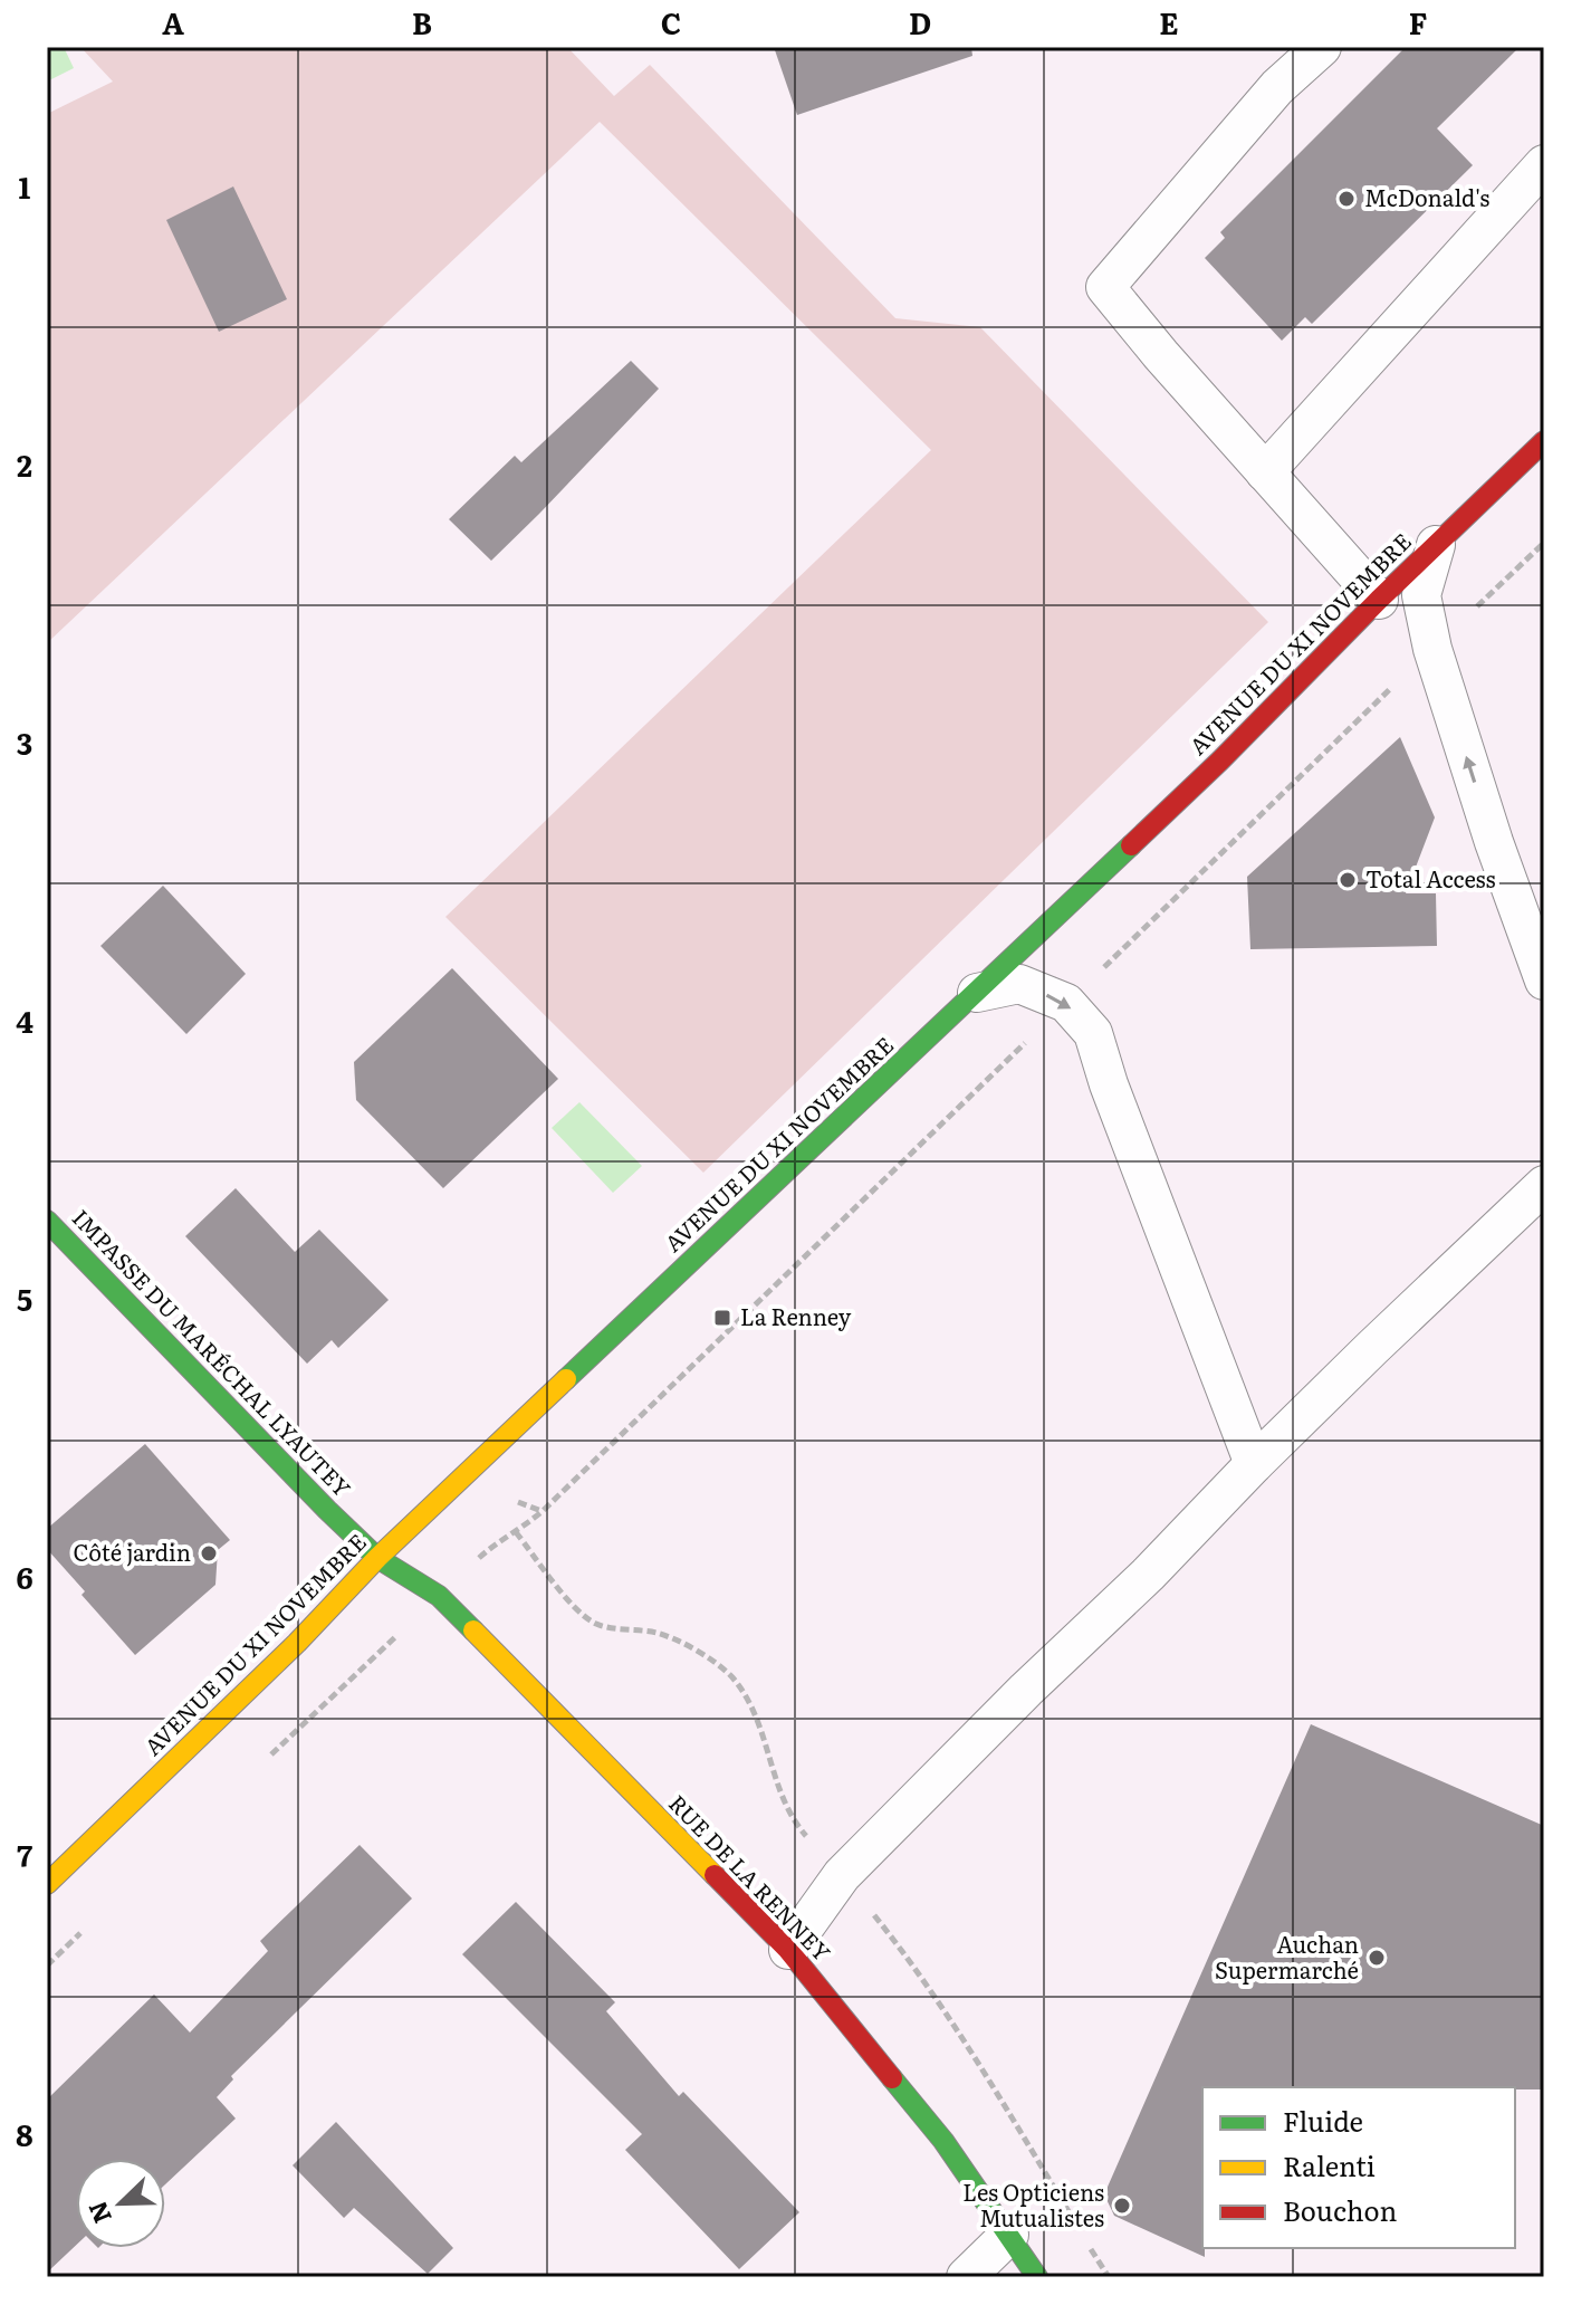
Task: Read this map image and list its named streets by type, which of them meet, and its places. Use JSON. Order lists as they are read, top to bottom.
{
  "streets": {
    "main road": ["AVENUE DU XI NOVEMBRE", "IMPASSE DU MARÉCHAL LYAUTEY", "RUE DE LA RENNEY"]
  },
  "crossings": [
    ["AVENUE DU XI NOVEMBRE", "IMPASSE DU MARÉCHAL LYAUTEY"],
    ["AVENUE DU XI NOVEMBRE", "RUE DE LA RENNEY"],
    ["IMPASSE DU MARÉCHAL LYAUTEY", "RUE DE LA RENNEY"]
  ],
  "places": {
    "other": [
      "McDonald's",
      "Total Access",
      "Côté jardin",
      "Auchan Supermarché",
      "Les Opticiens Mutualistes"
    ],
    "transit": ["La Renney"]
  },
  "legend": ["Fluide", "Ralenti", "Bouchon"],
  "north": "bottom left",
  "grid": {
    "columns": [
      "A",
      "B",
      "C",
      "D",
      "E",
      "F"
    ],
    "rows": [
      "1",
      "2",
      "3",
      "4",
      "5",
      "6",
      "7",
      "8"
    ]
  }
}
